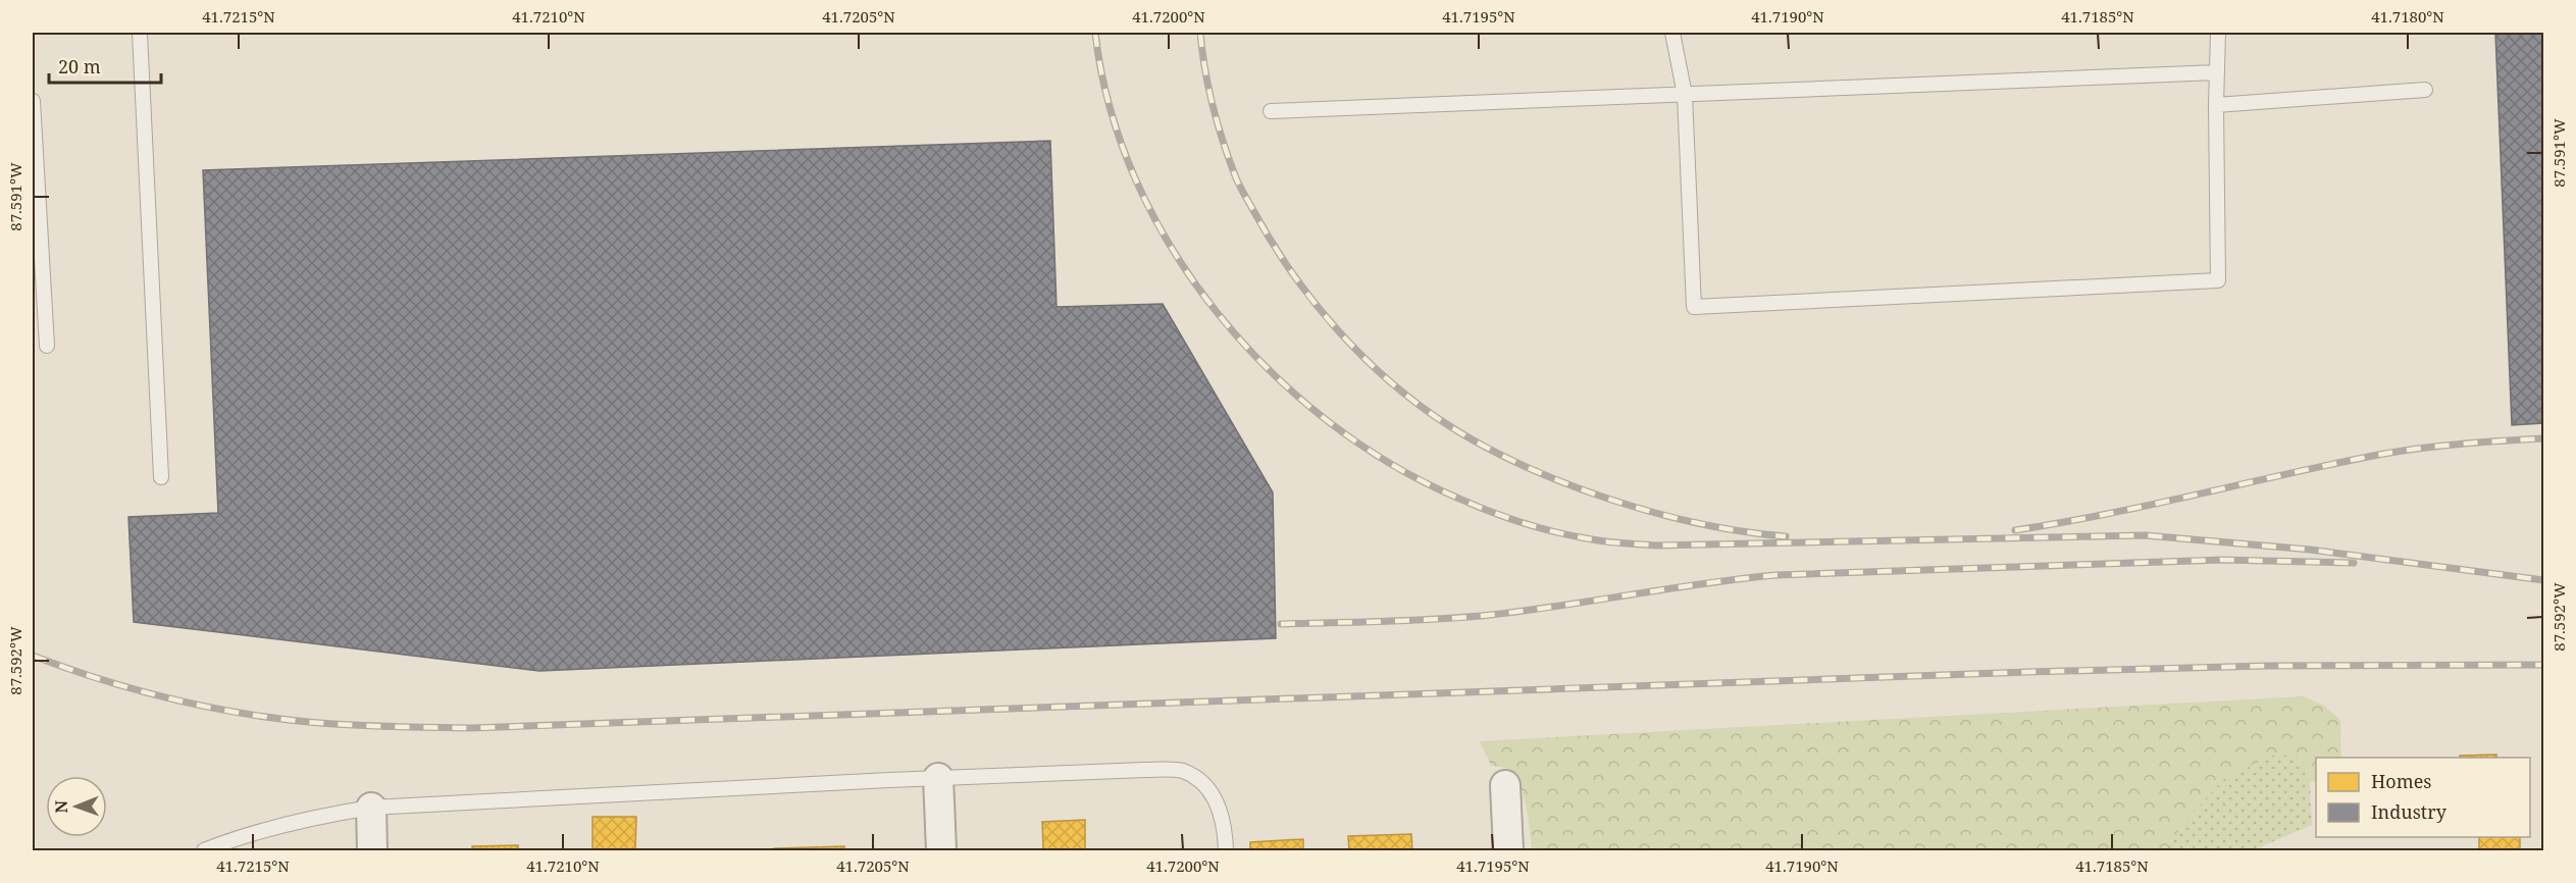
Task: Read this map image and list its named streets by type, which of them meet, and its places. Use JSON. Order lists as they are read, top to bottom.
{
  "legend": ["Homes", "Industry"],
  "scale_bar": "20 m",
  "north": "left",
  "coordinates": [
    "41.7215°N",
    "41.7210°N",
    "41.7205°N",
    "41.7200°N",
    "41.7195°N",
    "41.7190°N",
    "41.7185°N",
    "41.7180°N",
    "87.591°W",
    "87.592°W"
  ]
}
